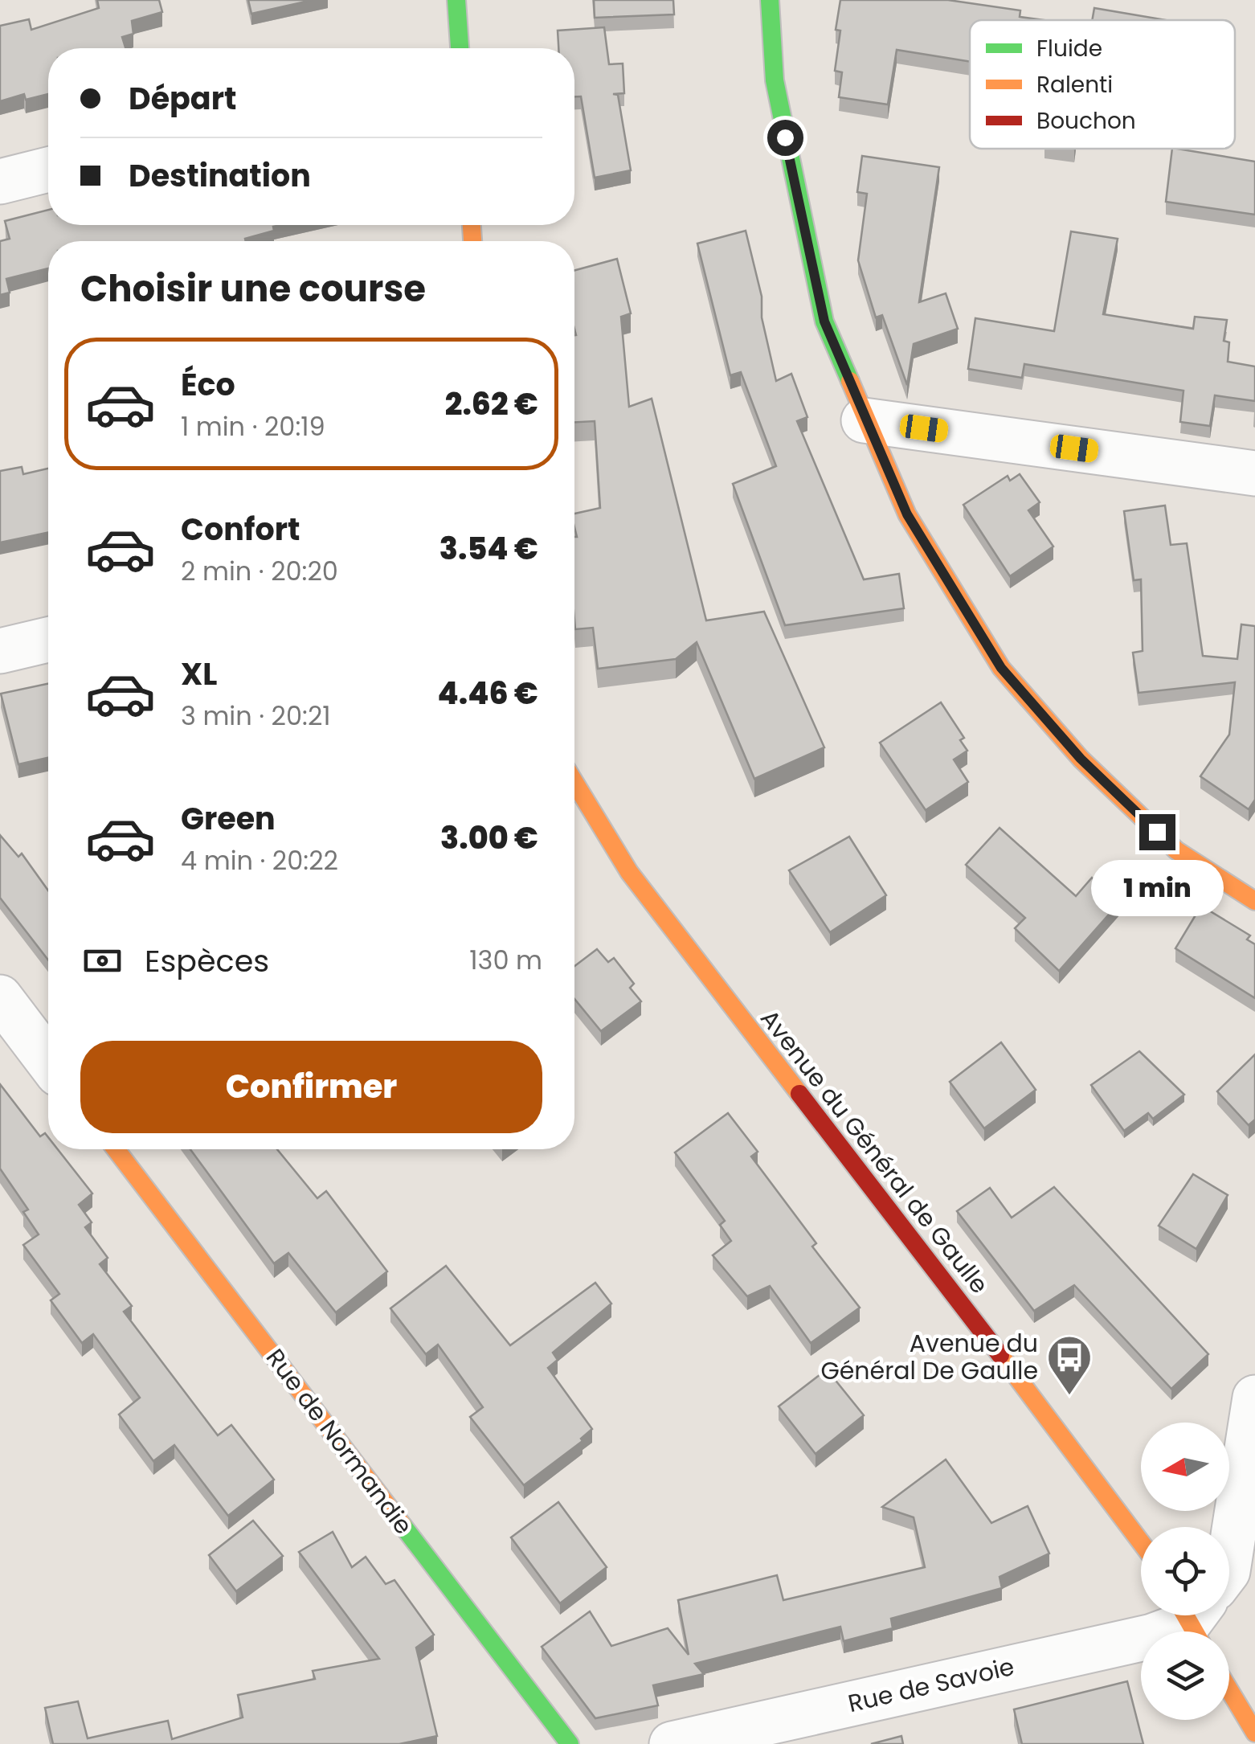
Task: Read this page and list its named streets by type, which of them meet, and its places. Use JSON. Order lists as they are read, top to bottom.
{
  "streets": {
    "street": ["Avenue du Général de Gaulle", "Rue de Normandie", "Rue de Savoie"]
  },
  "places": {
    "bus stop": ["Avenue du Général De Gaulle"]
  },
  "legend": ["Fluide", "Ralenti", "Bouchon"],
  "north": "left",
  "page": {
    "banner": ["Départ", "Destination"],
    "heading": "Choisir une course",
    "list": [
      {
        "name": "Éco",
        "note": "1 min · 20:19",
        "value": "2.62 €"
      },
      {
        "name": "Confort",
        "note": "2 min · 20:20",
        "value": "3.54 €"
      },
      {
        "name": "XL",
        "note": "3 min · 20:21",
        "value": "4.46 €"
      },
      {
        "name": "Green",
        "note": "4 min · 20:22",
        "value": "3.00 €"
      }
    ],
    "bubble": "1 min",
    "pay": ["Espèces", "130 m"],
    "buttons": "Confirmer"
  }
}
